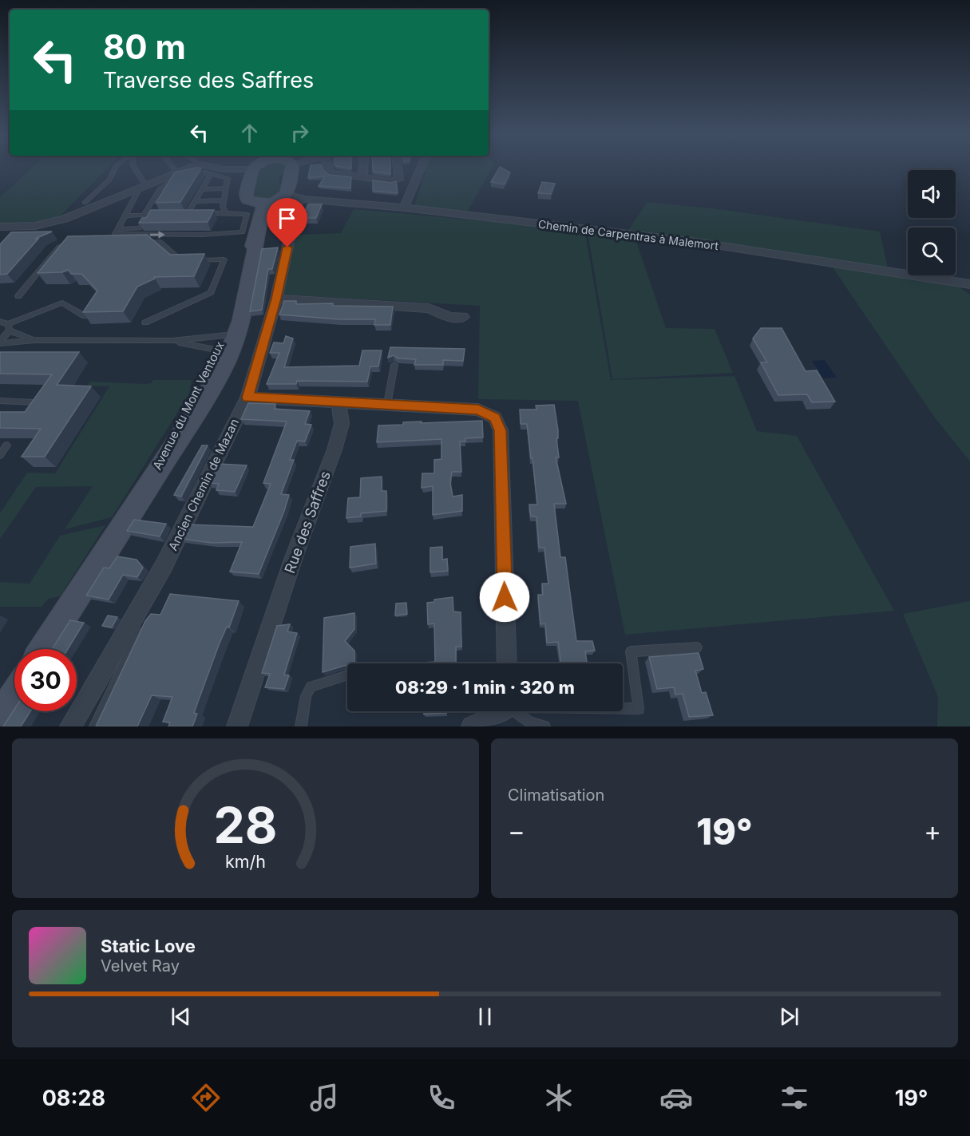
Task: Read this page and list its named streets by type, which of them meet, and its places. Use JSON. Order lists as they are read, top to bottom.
{
  "streets": {
    "main road": ["Avenue du Mont Ventoux"],
    "street": ["Chemin de Carpentras à Malemort", "Ancien Chemin de Mazan", "Rue des Saffres"]
  },
  "crossings": [
    ["Chemin de Carpentras à Malemort", "Ancien Chemin de Mazan"]
  ],
  "page": {
    "turn": ["80 m", "Traverse des Saffres"],
    "limit": "30",
    "trip": "08:29 · 1 min · 320 m",
    "tile": "Climatisation",
    "heat": ["−", "19°", "+"],
    "song": ["Static Love", "Velvet Ray"],
    "tabs": ["08:28", "19°"],
    "gauge": ["28", "km/h"]
  }
}
